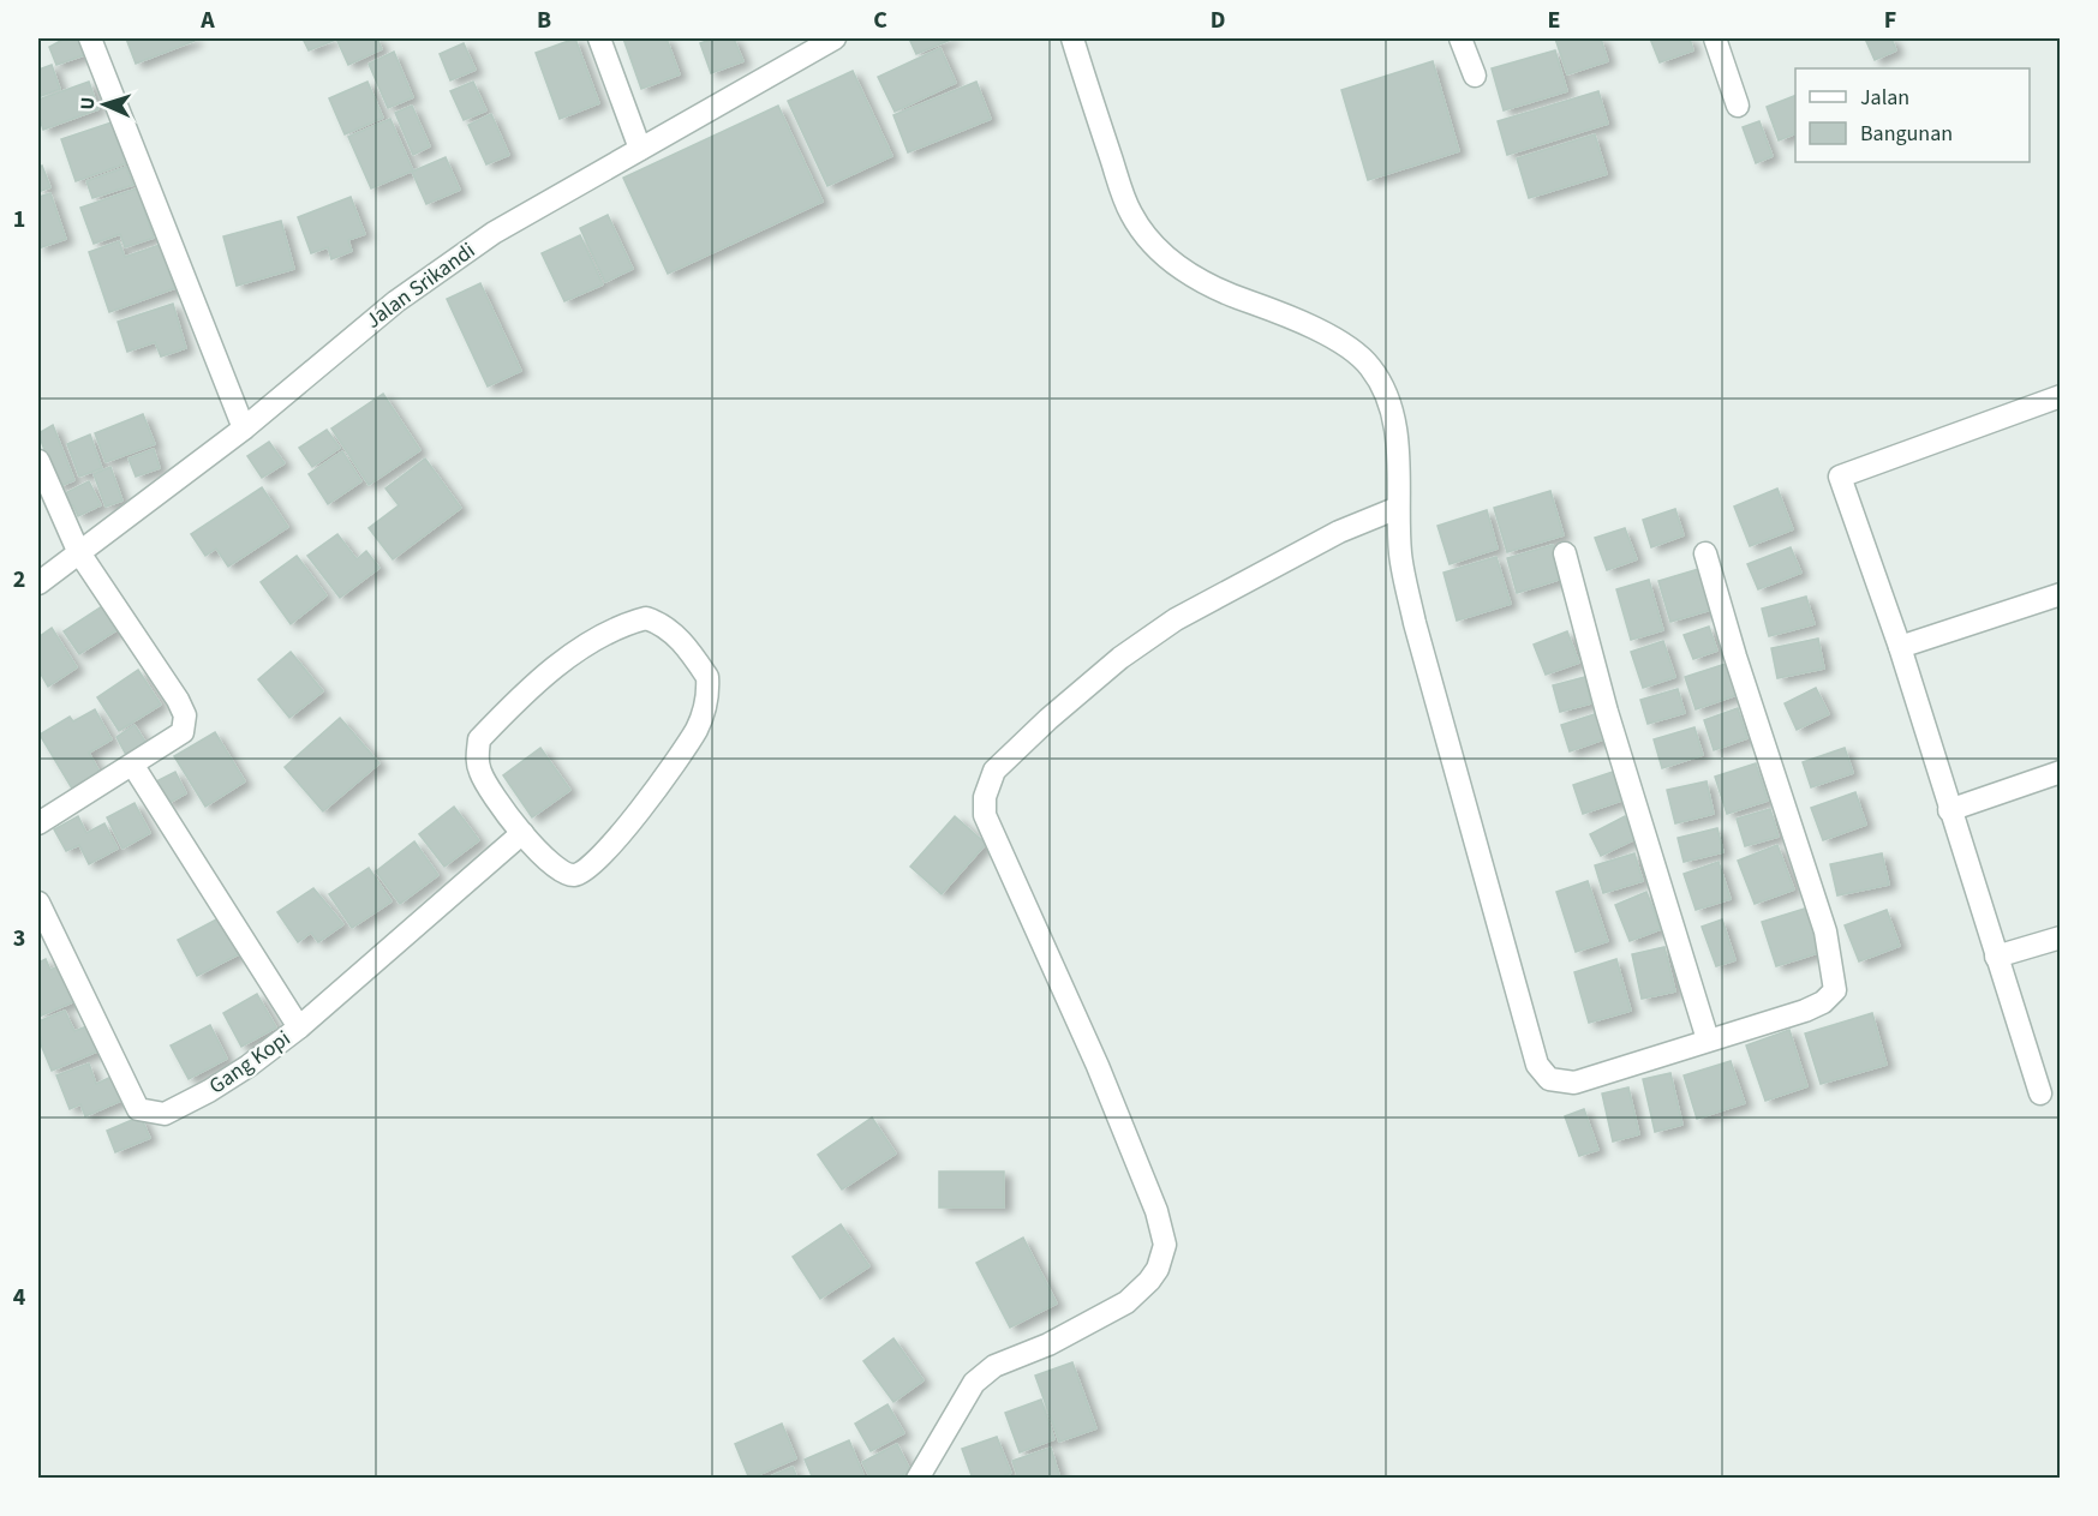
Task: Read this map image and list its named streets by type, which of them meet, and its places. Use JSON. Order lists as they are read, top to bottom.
{
  "streets": {
    "street": ["Jalan Srikandi", "Gang Kopi"]
  },
  "legend": ["Jalan", "Bangunan"],
  "north": "left",
  "grid": {
    "columns": [
      "A",
      "B",
      "C",
      "D",
      "E",
      "F"
    ],
    "rows": [
      "1",
      "2",
      "3",
      "4"
    ]
  }
}
